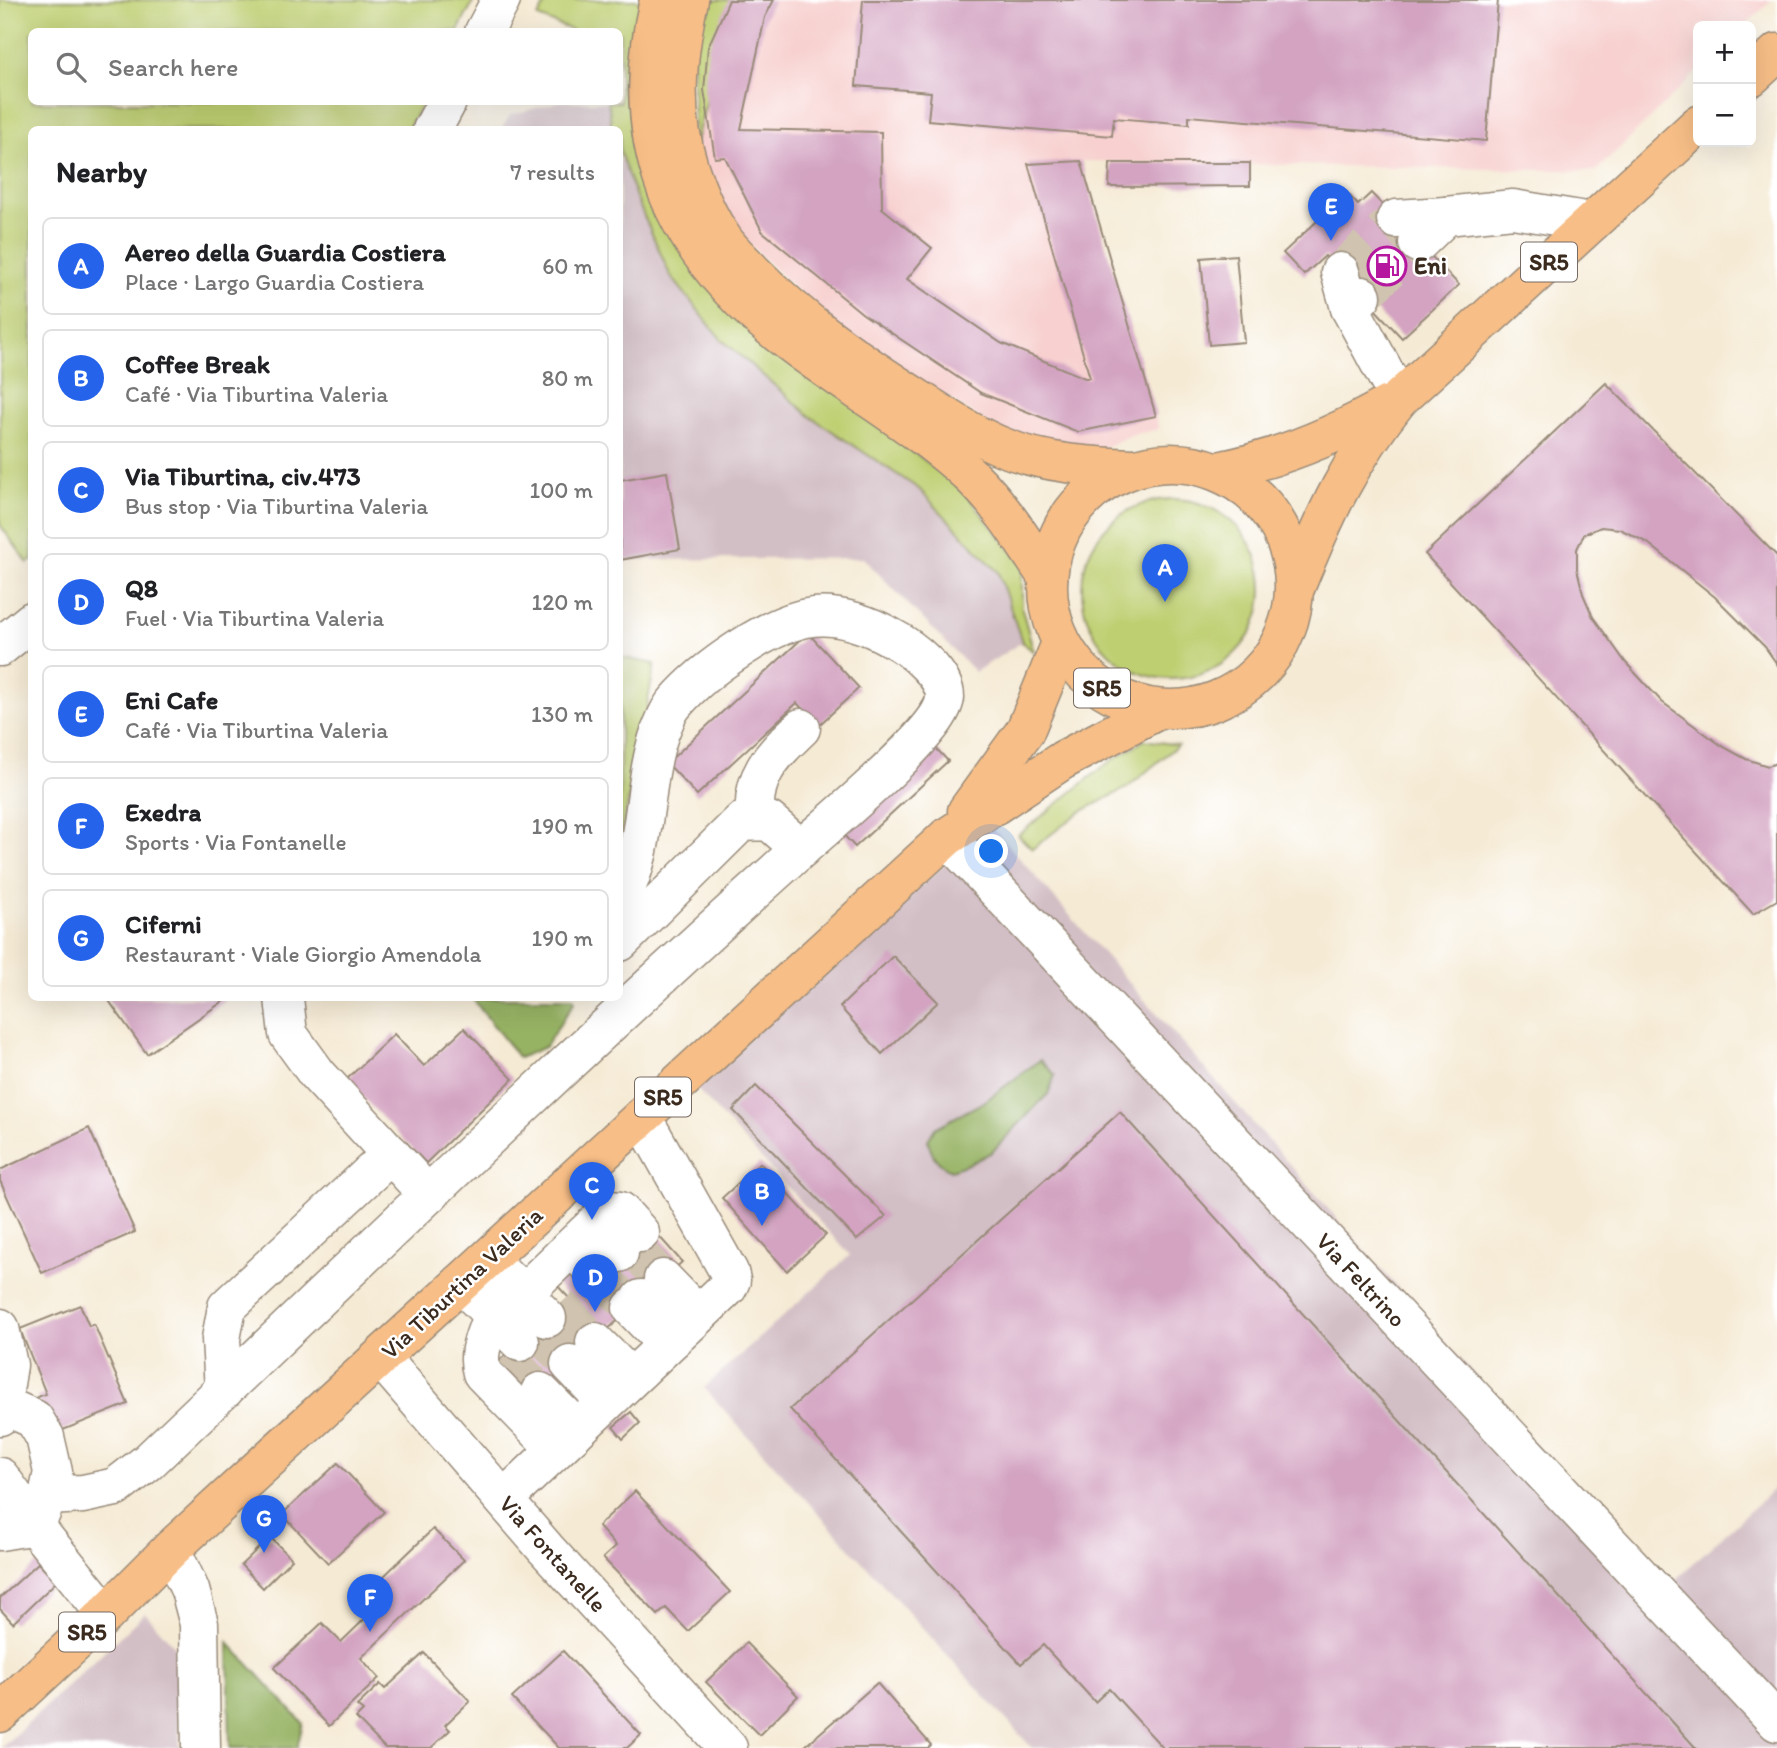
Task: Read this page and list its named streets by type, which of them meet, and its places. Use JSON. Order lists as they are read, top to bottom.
{
  "streets": {
    "main road": ["SR5", "Via Tiburtina Valeria"],
    "street": ["Via Feltrino", "Via Fontanelle"]
  },
  "crossings": [
    ["SR5", "Via Tiburtina Valeria"],
    ["Via Feltrino", "Via Tiburtina Valeria"],
    ["Via Tiburtina Valeria", "Via Fontanelle"]
  ],
  "places": {
    "fuel station": ["Eni"]
  },
  "page": {
    "map_buttons": ["+", "−"],
    "search": "Search here",
    "heading": ["Nearby", "7 results"],
    "pins": [
      "E",
      "A",
      "C",
      "B",
      "D",
      "G",
      "F"
    ],
    "list": [
      {
        "mark": "A",
        "name": "Aereo della Guardia Costiera",
        "note": "Place · Largo Guardia Costiera",
        "value": "60 m"
      },
      {
        "mark": "B",
        "name": "Coffee Break",
        "note": "Café · Via Tiburtina Valeria",
        "value": "80 m"
      },
      {
        "mark": "C",
        "name": "Via Tiburtina, civ.473",
        "note": "Bus stop · Via Tiburtina Valeria",
        "value": "100 m"
      },
      {
        "mark": "D",
        "name": "Q8",
        "note": "Fuel · Via Tiburtina Valeria",
        "value": "120 m"
      },
      {
        "mark": "E",
        "name": "Eni Cafe",
        "note": "Café · Via Tiburtina Valeria",
        "value": "130 m"
      },
      {
        "mark": "F",
        "name": "Exedra",
        "note": "Sports · Via Fontanelle",
        "value": "190 m"
      },
      {
        "mark": "G",
        "name": "Ciferni",
        "note": "Restaurant · Viale Giorgio Amendola",
        "value": "190 m"
      }
    ]
  }
}
